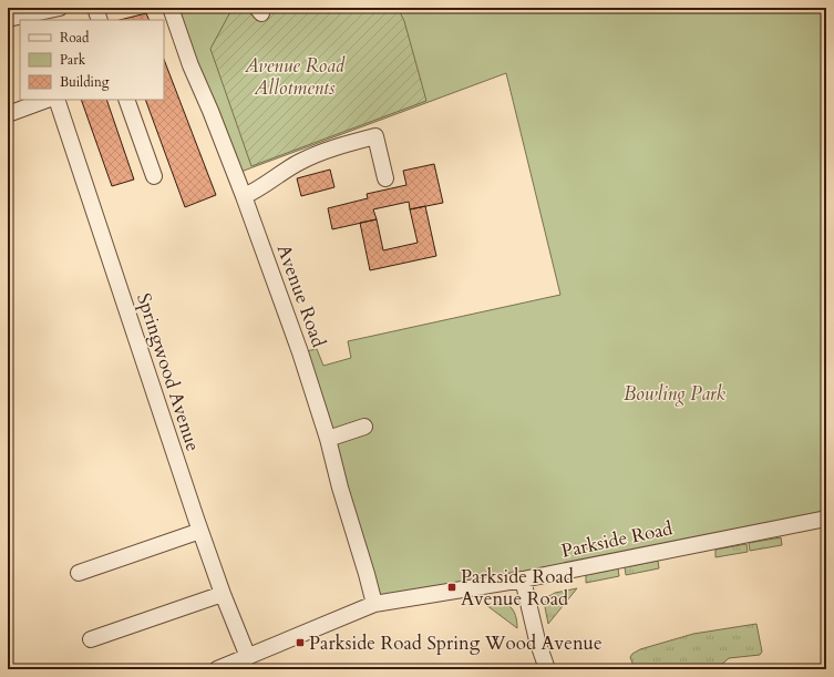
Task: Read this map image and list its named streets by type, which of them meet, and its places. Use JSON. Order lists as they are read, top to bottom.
{
  "streets": {
    "street": ["Avenue Road", "Springwood Avenue", "Parkside Road"]
  },
  "crossings": [
    ["Avenue Road", "Parkside Road"],
    ["Springwood Avenue", "Parkside Road"]
  ],
  "parks": ["Avenue Road Allotments", "Bowling Park"],
  "places": {
    "transit": ["Parkside Road Avenue Road", "Parkside Road Spring Wood Avenue"]
  },
  "legend": ["Road", "Park", "Building"]
}
